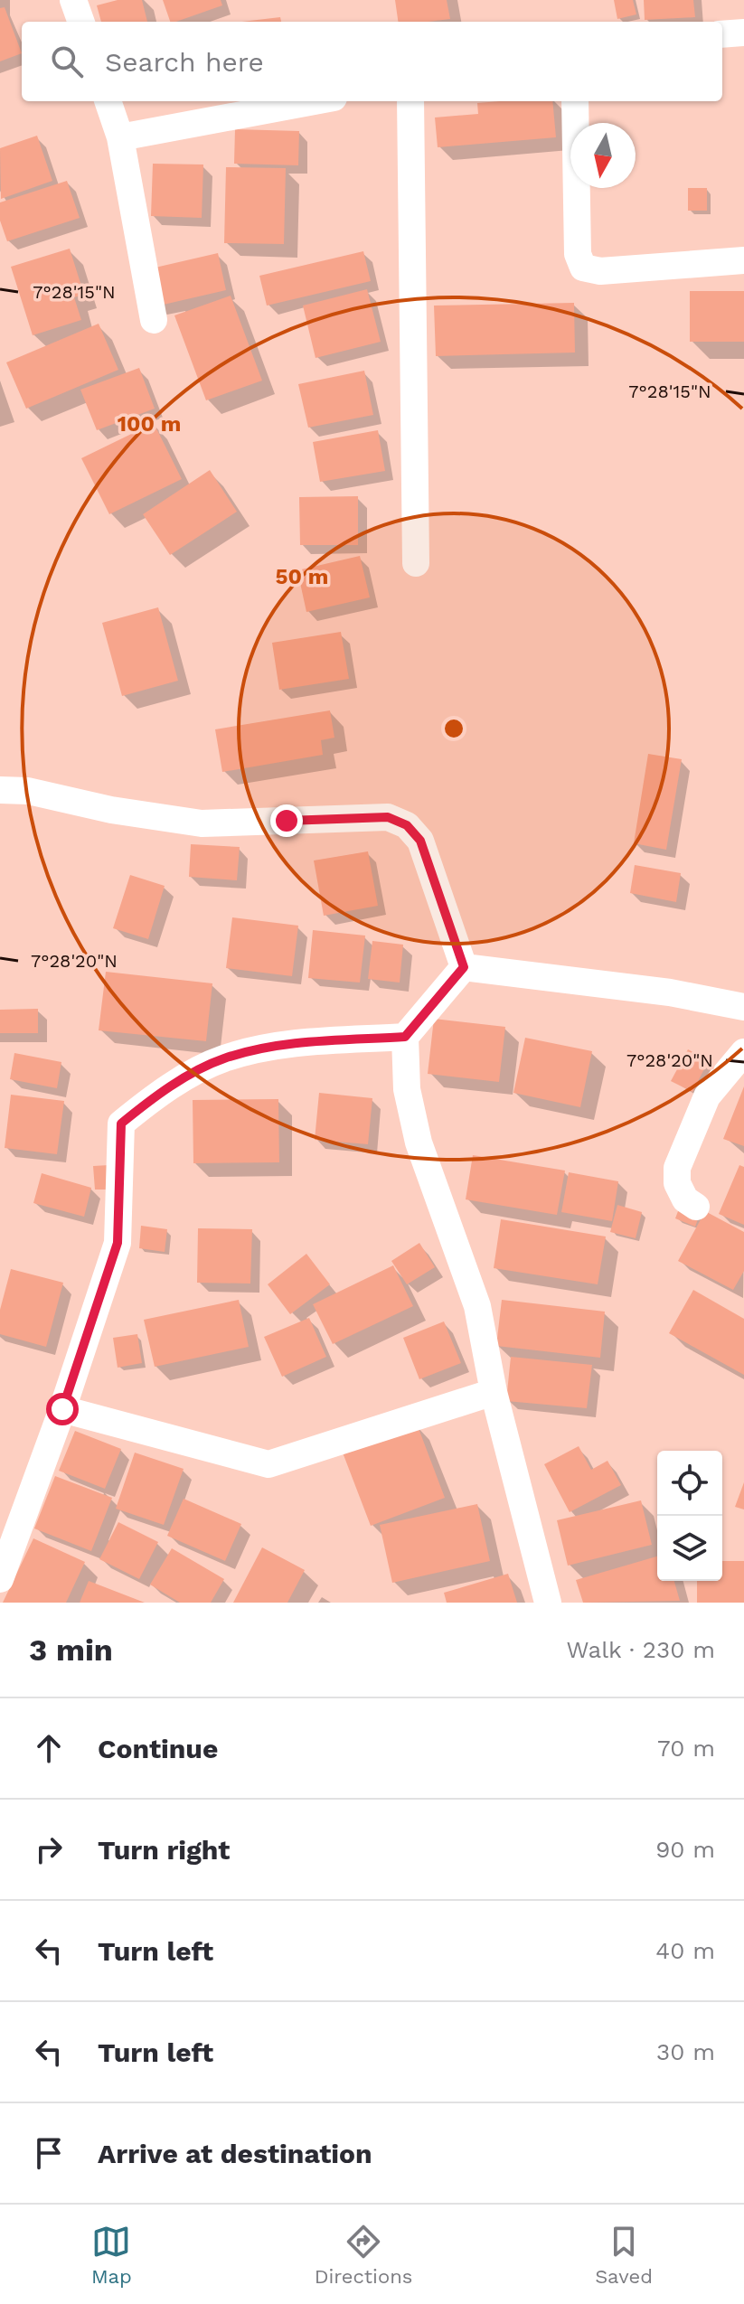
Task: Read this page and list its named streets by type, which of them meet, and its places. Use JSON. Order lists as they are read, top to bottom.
{
  "north": "bottom",
  "page": {
    "search": "Search here",
    "heading": ["3 min", "Walk · 230 m"],
    "list": [
      ["Continue", "70 m"],
      ["Turn right", "90 m"],
      ["Turn left", "40 m"],
      ["Turn left", "30 m"],
      "Arrive at destination"
    ],
    "nav": ["Map", "Directions", "Saved"]
  },
  "coordinates": ["7°28'15\"N", "7°28'20\"N"],
  "rings": ["100 m", "50 m"]
}
